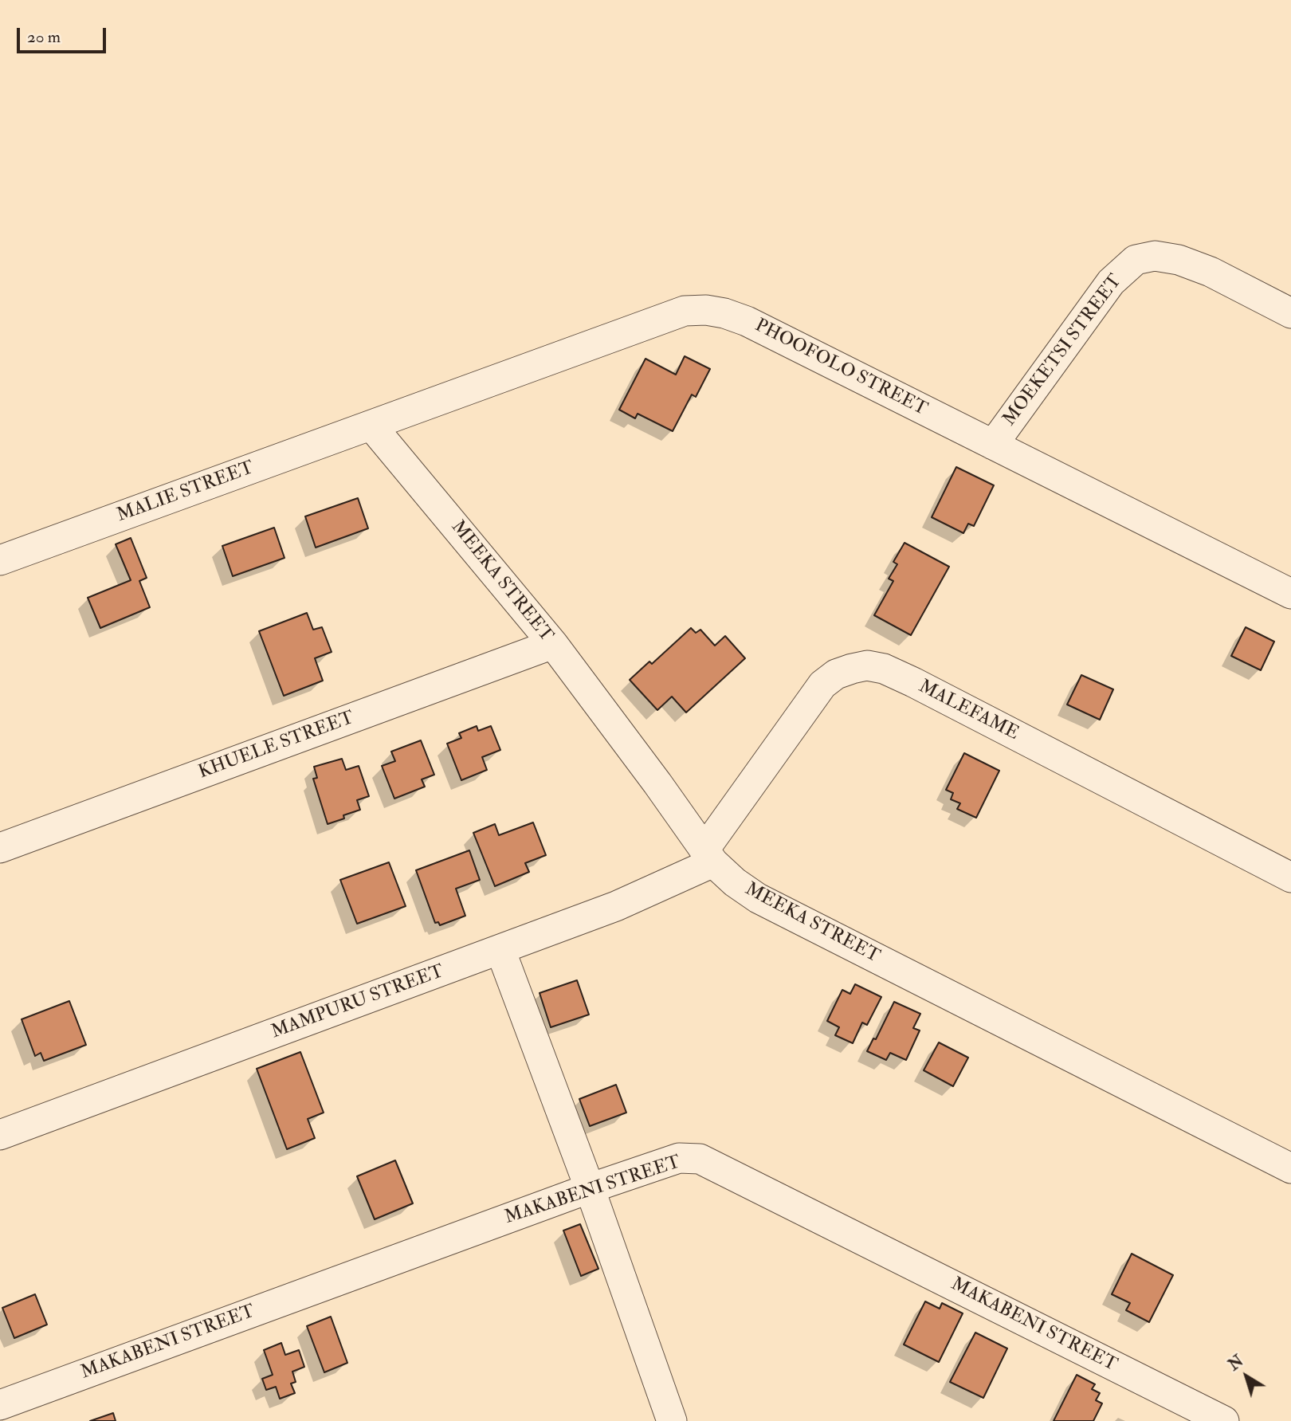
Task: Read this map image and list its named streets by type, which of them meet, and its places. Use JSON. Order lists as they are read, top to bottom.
{
  "streets": {
    "street": [
      "MOEKETSI STREET",
      "PHOOFOLO STREET",
      "MALIE STREET",
      "MEEKA STREET",
      "MALEFAME",
      "KHUELE STREET",
      "MAMPURU STREET",
      "MAKABENI STREET"
    ]
  },
  "crossings": [
    ["MOEKETSI STREET", "PHOOFOLO STREET"],
    ["PHOOFOLO STREET", "MALIE STREET"],
    ["PHOOFOLO STREET", "MEEKA STREET"],
    ["MALIE STREET", "MEEKA STREET"],
    ["MEEKA STREET", "MALEFAME"],
    ["MEEKA STREET", "KHUELE STREET"],
    ["MEEKA STREET", "MAMPURU STREET"],
    ["MALEFAME", "MAMPURU STREET"]
  ],
  "scale_bar": "20 m",
  "north": "top left"
}
